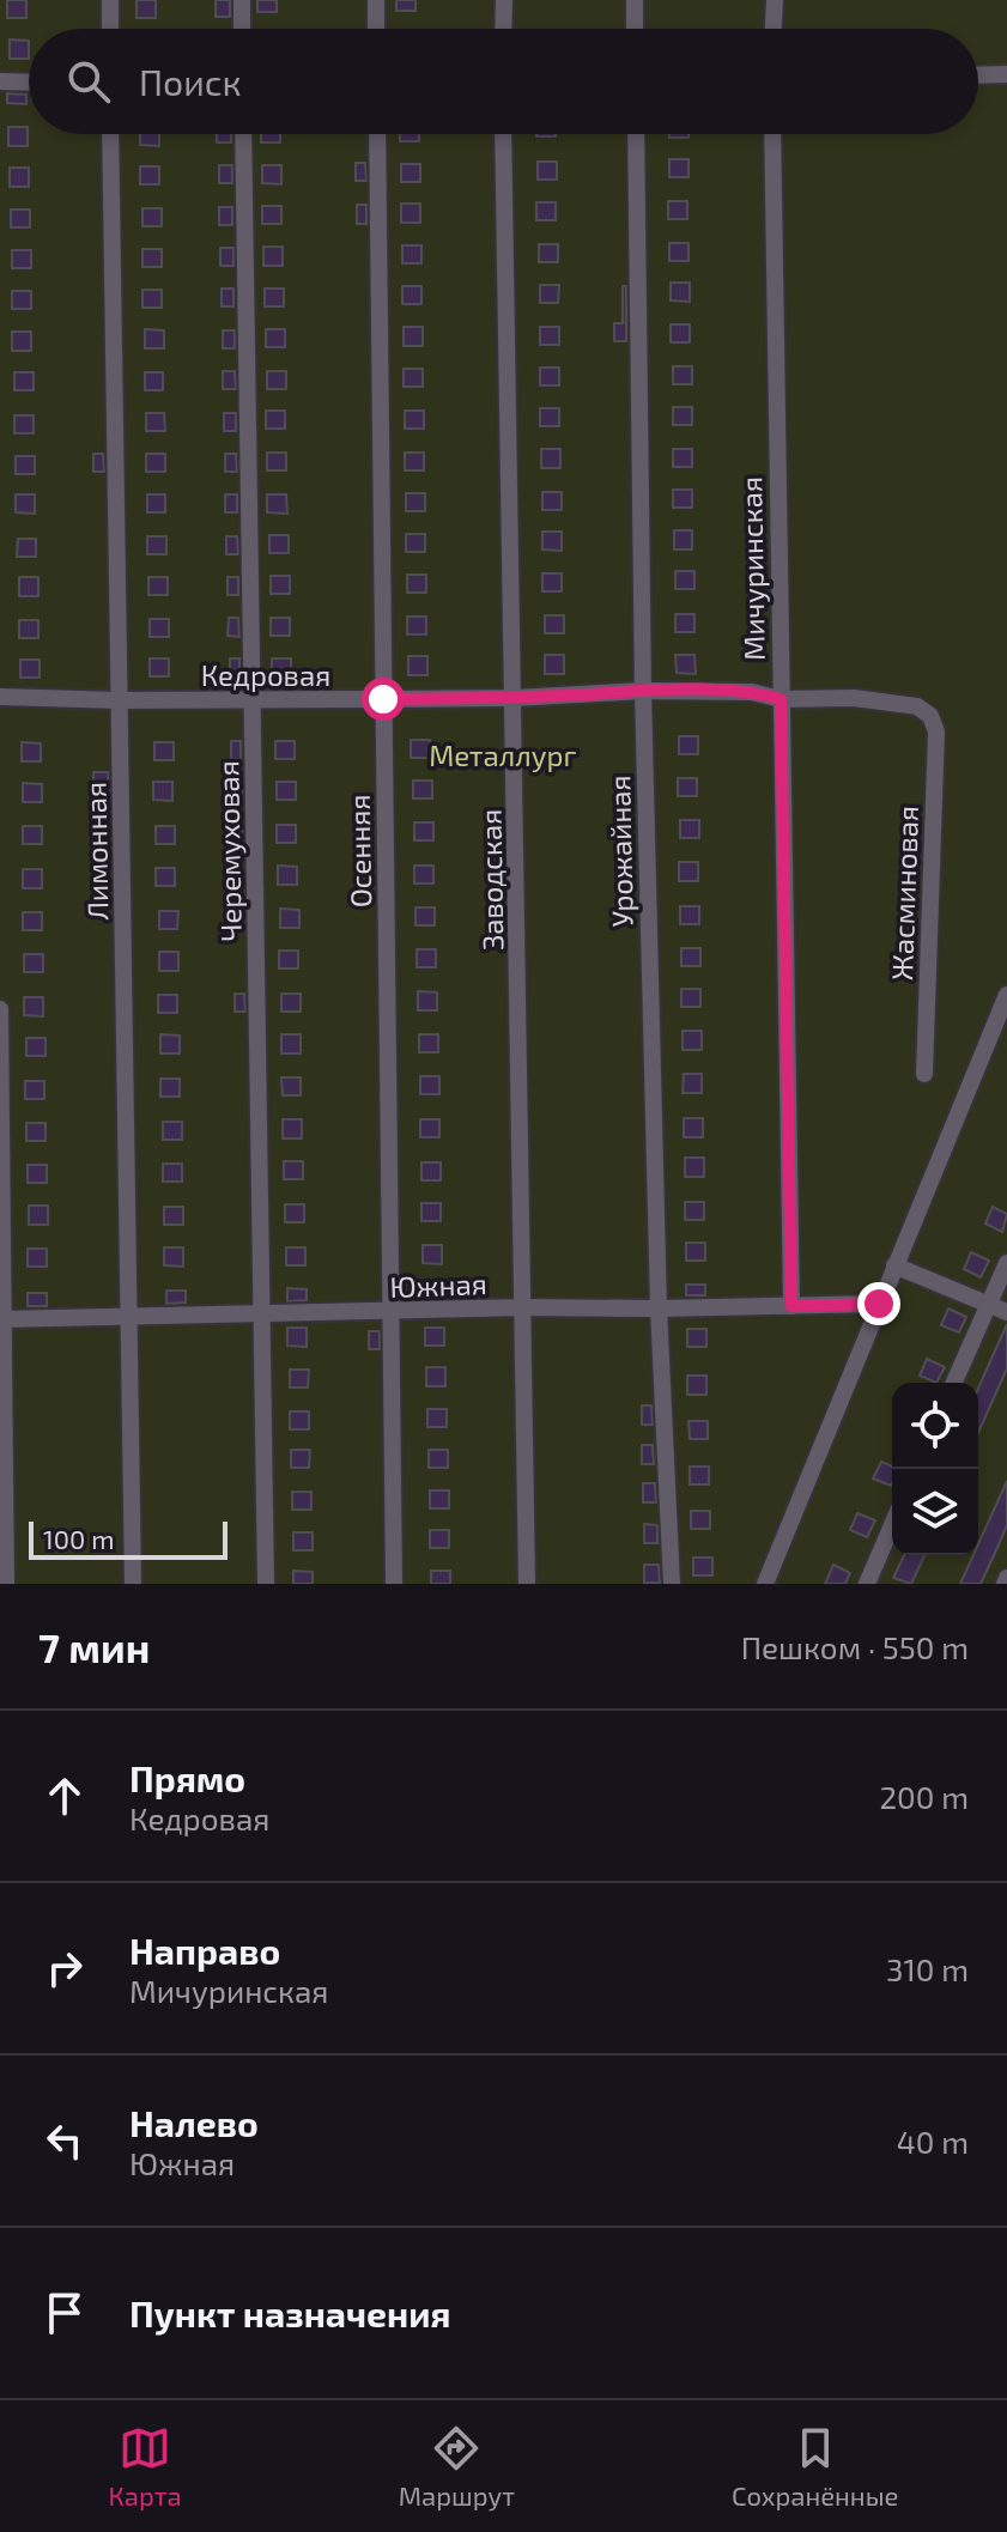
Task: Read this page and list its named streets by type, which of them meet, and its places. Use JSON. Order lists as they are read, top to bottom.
{
  "streets": {
    "street": [
      "Мичуринская",
      "Кедровая",
      "Лимонная",
      "Черемуховая",
      "Осенняя",
      "Урожайная",
      "Заводская",
      "Жасминовая",
      "Южная"
    ]
  },
  "crossings": [
    ["Мичуринская", "Кедровая"],
    ["Мичуринская", "Южная"],
    ["Кедровая", "Лимонная"],
    ["Кедровая", "Черемуховая"],
    ["Кедровая", "Осенняя"],
    ["Кедровая", "Урожайная"],
    ["Кедровая", "Заводская"],
    ["Кедровая", "Жасминовая"],
    ["Лимонная", "Южная"],
    ["Черемуховая", "Южная"],
    ["Осенняя", "Южная"],
    ["Урожайная", "Южная"],
    ["Заводская", "Южная"]
  ],
  "parks": ["Металлург"],
  "scale_bar": "100 m",
  "page": {
    "search": "Поиск",
    "scale": "100 m",
    "heading": ["7 мин", "Пешком · 550 m"],
    "list": [
      ["Прямо", "Кедровая", "200 m"],
      ["Направо", "Мичуринская", "310 m"],
      ["Налево", "Южная", "40 m"],
      "Пункт назначения"
    ],
    "nav": ["Карта", "Маршрут", "Сохранённые"]
  }
}
